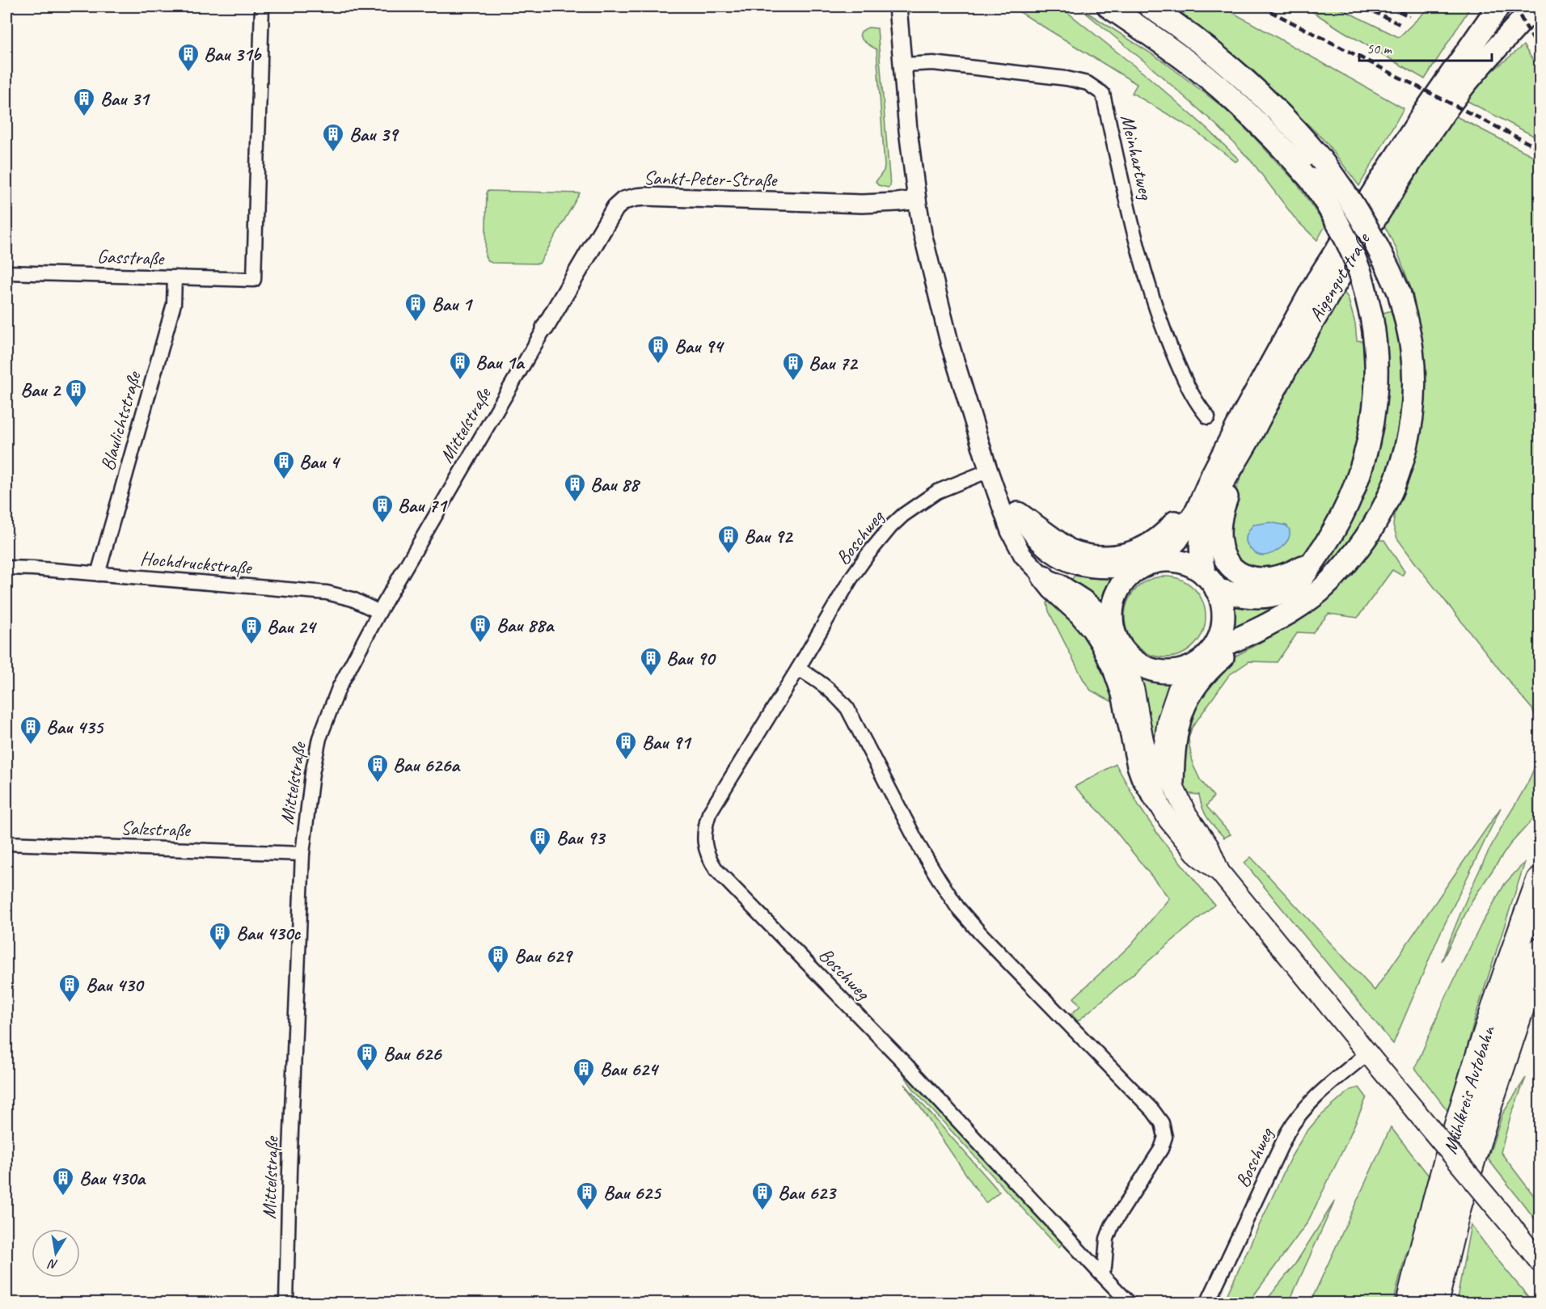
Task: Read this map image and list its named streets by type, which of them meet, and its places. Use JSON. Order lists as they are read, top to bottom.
{
  "streets": {
    "highway": ["Mühlkreis Autobahn"],
    "main road": ["Aigengutstraße"],
    "street": [
      "Meinhartweg",
      "Sankt-Peter-Straße",
      "Gasstraße",
      "Blaulichtstraße",
      "Mittelstraße",
      "Boschweg",
      "Hochdruckstraße",
      "Salzstraße"
    ]
  },
  "crossings": [
    ["Sankt-Peter-Straße", "Mittelstraße"],
    ["Gasstraße", "Blaulichtstraße"],
    ["Blaulichtstraße", "Hochdruckstraße"],
    ["Mittelstraße", "Hochdruckstraße"],
    ["Mittelstraße", "Salzstraße"]
  ],
  "places": {
    "building": [
      "Bau 31b",
      "Bau 31",
      "Bau 39",
      "Bau 1",
      "Bau 94",
      "Bau 1a",
      "Bau 72",
      "Bau 2",
      "Bau 4",
      "Bau 88",
      "Bau 71",
      "Bau 92",
      "Bau 88a",
      "Bau 24",
      "Bau 90",
      "Bau 435",
      "Bau 91",
      "Bau 626a",
      "Bau 93",
      "Bau 430c",
      "Bau 629",
      "Bau 430",
      "Bau 626",
      "Bau 624",
      "Bau 430a",
      "Bau 625",
      "Bau 623"
    ]
  },
  "scale_bar": "50 m",
  "north": "bottom"
}
